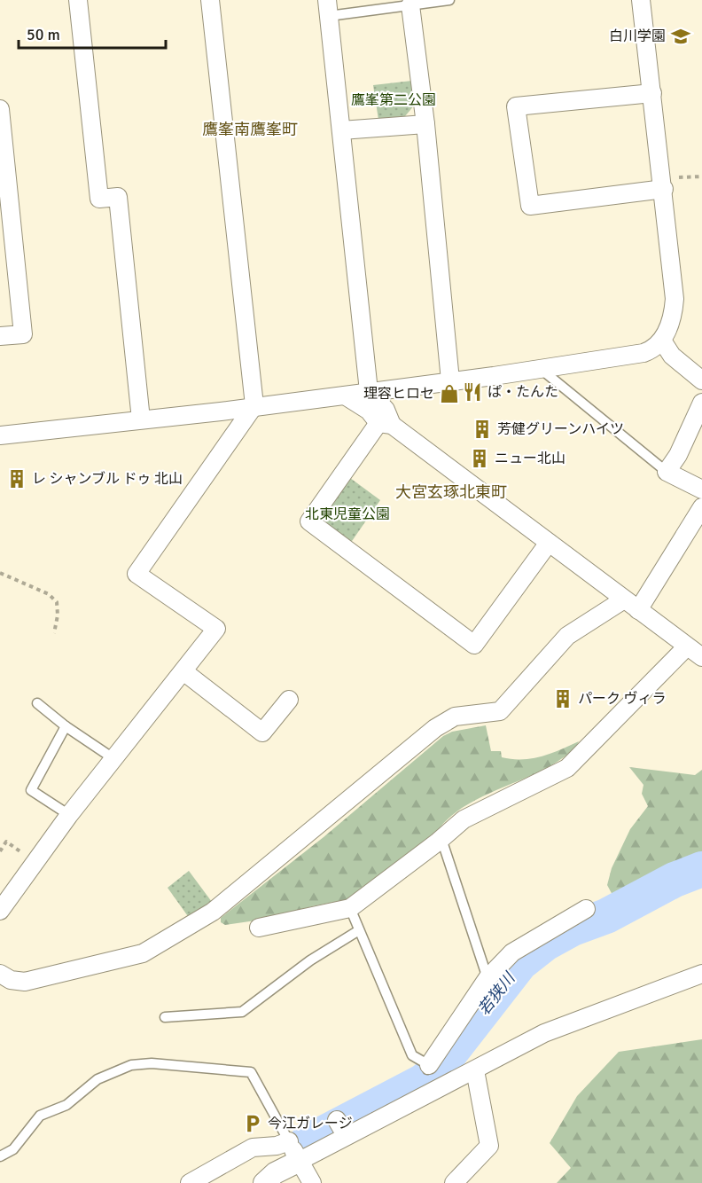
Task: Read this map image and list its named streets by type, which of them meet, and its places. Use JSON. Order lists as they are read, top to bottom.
{
  "districts": ["鷹峯南鷹峯町", "大宮玄琢北東町"],
  "water": ["若狭川"],
  "parks": ["鷹峯第二公園", "北東児童公園"],
  "places": {
    "school or university": ["白川学園"],
    "restaurant": ["ぱ・たんた"],
    "shop": ["理容ヒロセ"],
    "building": [
      "芳健グリーンハイツ",
      "ニュー北山",
      "レ シャンブル ドゥ 北山",
      "パーク ヴィラ"
    ],
    "parking": ["今江ガレージ"]
  },
  "scale_bar": "50 m"
}
